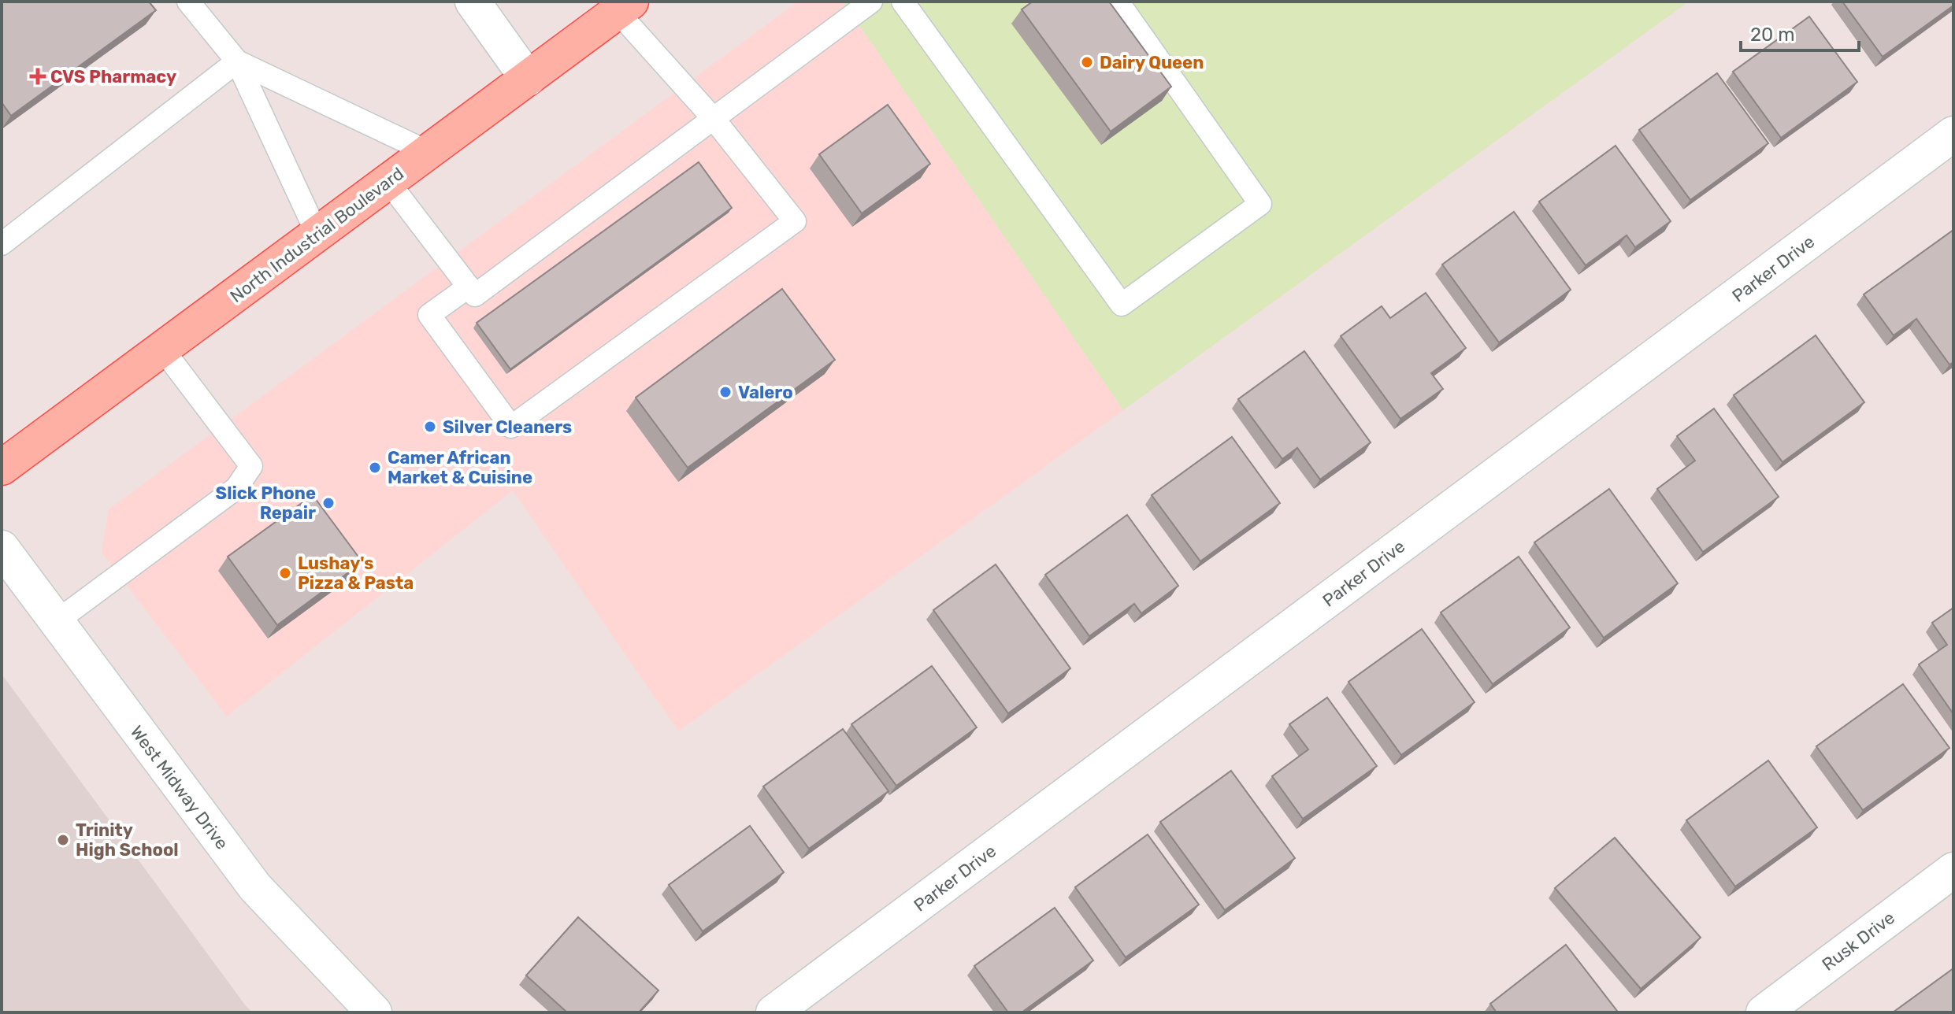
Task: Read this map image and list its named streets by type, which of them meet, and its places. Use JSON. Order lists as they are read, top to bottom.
{
  "streets": {
    "main road": ["North Industrial Boulevard"],
    "street": ["Parker Drive", "West Midway Drive", "Rusk Drive"]
  },
  "places": {
    "other": [
      "Dairy Queen",
      "Valero",
      "Silver Cleaners",
      "Camer African Market & Cuisine",
      "Slick Phone Repair",
      "Lushay's Pizza & Pasta",
      "Trinity High School"
    ],
    "health": ["CVS Pharmacy"]
  },
  "scale_bar": "20 m"
}
